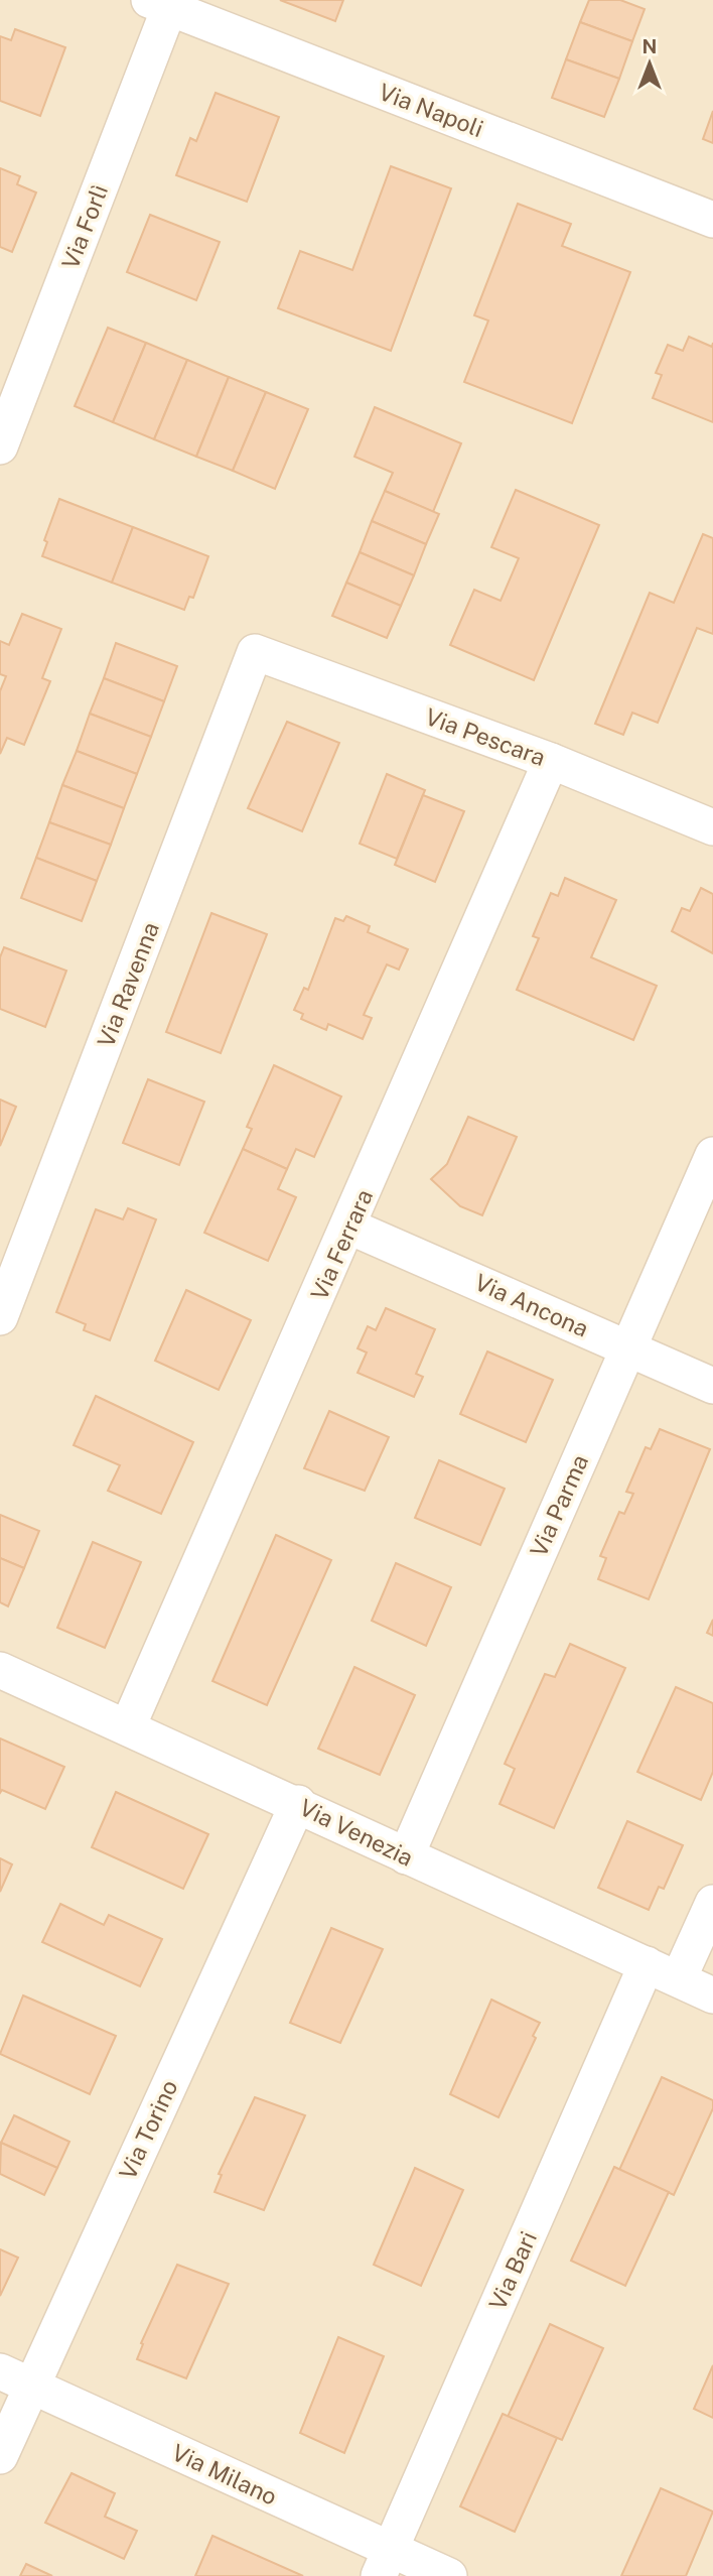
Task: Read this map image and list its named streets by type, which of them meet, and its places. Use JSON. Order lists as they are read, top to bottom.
{
  "streets": {
    "street": [
      "Via Napoli",
      "Via Forlì",
      "Via Pescara",
      "Via Ravenna",
      "Via Ferrara",
      "Via Ancona",
      "Via Parma",
      "Via Venezia",
      "Via Torino",
      "Via Bari",
      "Via Milano"
    ]
  },
  "crossings": [
    ["Via Napoli", "Via Forlì"],
    ["Via Pescara", "Via Ravenna"],
    ["Via Pescara", "Via Ferrara"],
    ["Via Ferrara", "Via Ancona"],
    ["Via Ferrara", "Via Venezia"],
    ["Via Ancona", "Via Parma"],
    ["Via Parma", "Via Venezia"],
    ["Via Venezia", "Via Torino"],
    ["Via Venezia", "Via Bari"],
    ["Via Torino", "Via Milano"],
    ["Via Bari", "Via Milano"]
  ],
  "north": "top"
}
